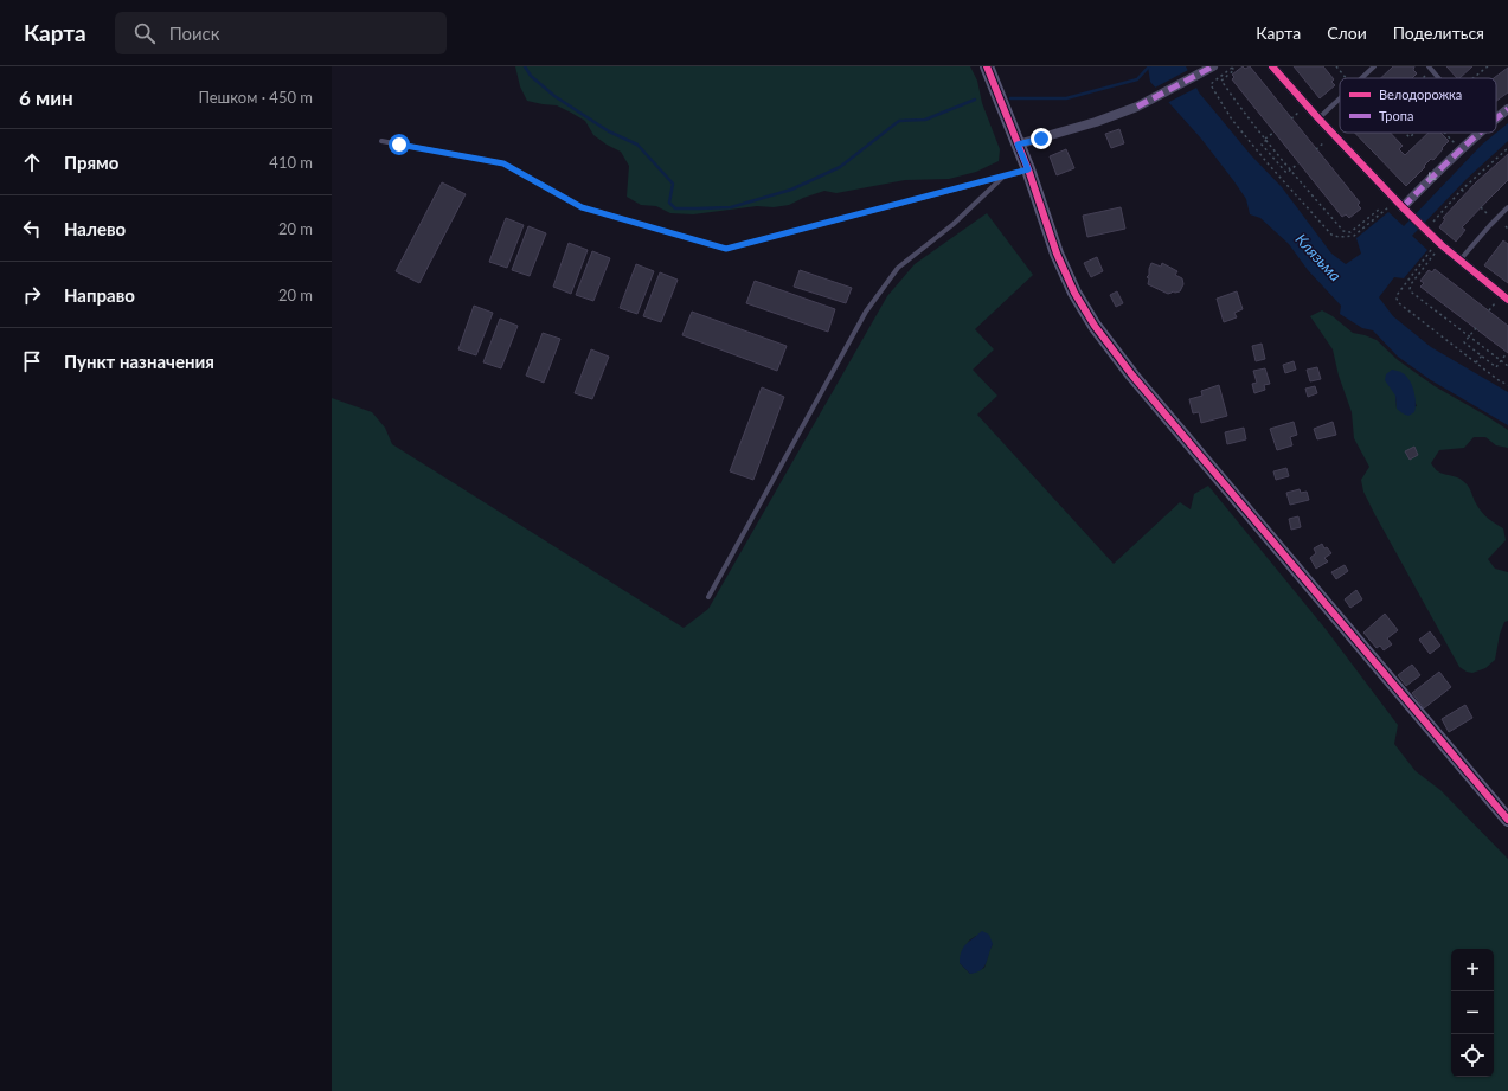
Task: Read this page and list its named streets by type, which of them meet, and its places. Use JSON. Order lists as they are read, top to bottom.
{
  "water": ["Клязьма"],
  "legend": ["Велодорожка", "Тропа"],
  "page": {
    "header": "Карта",
    "search": "Поиск",
    "nav": ["Карта", "Слои", "Поделиться"],
    "heading": ["6 мин", "Пешком · 450 m"],
    "list": [
      ["Прямо", "410 m"],
      ["Налево", "20 m"],
      ["Направо", "20 m"],
      "Пункт назначения"
    ],
    "map_buttons": ["+", "−"]
  }
}
